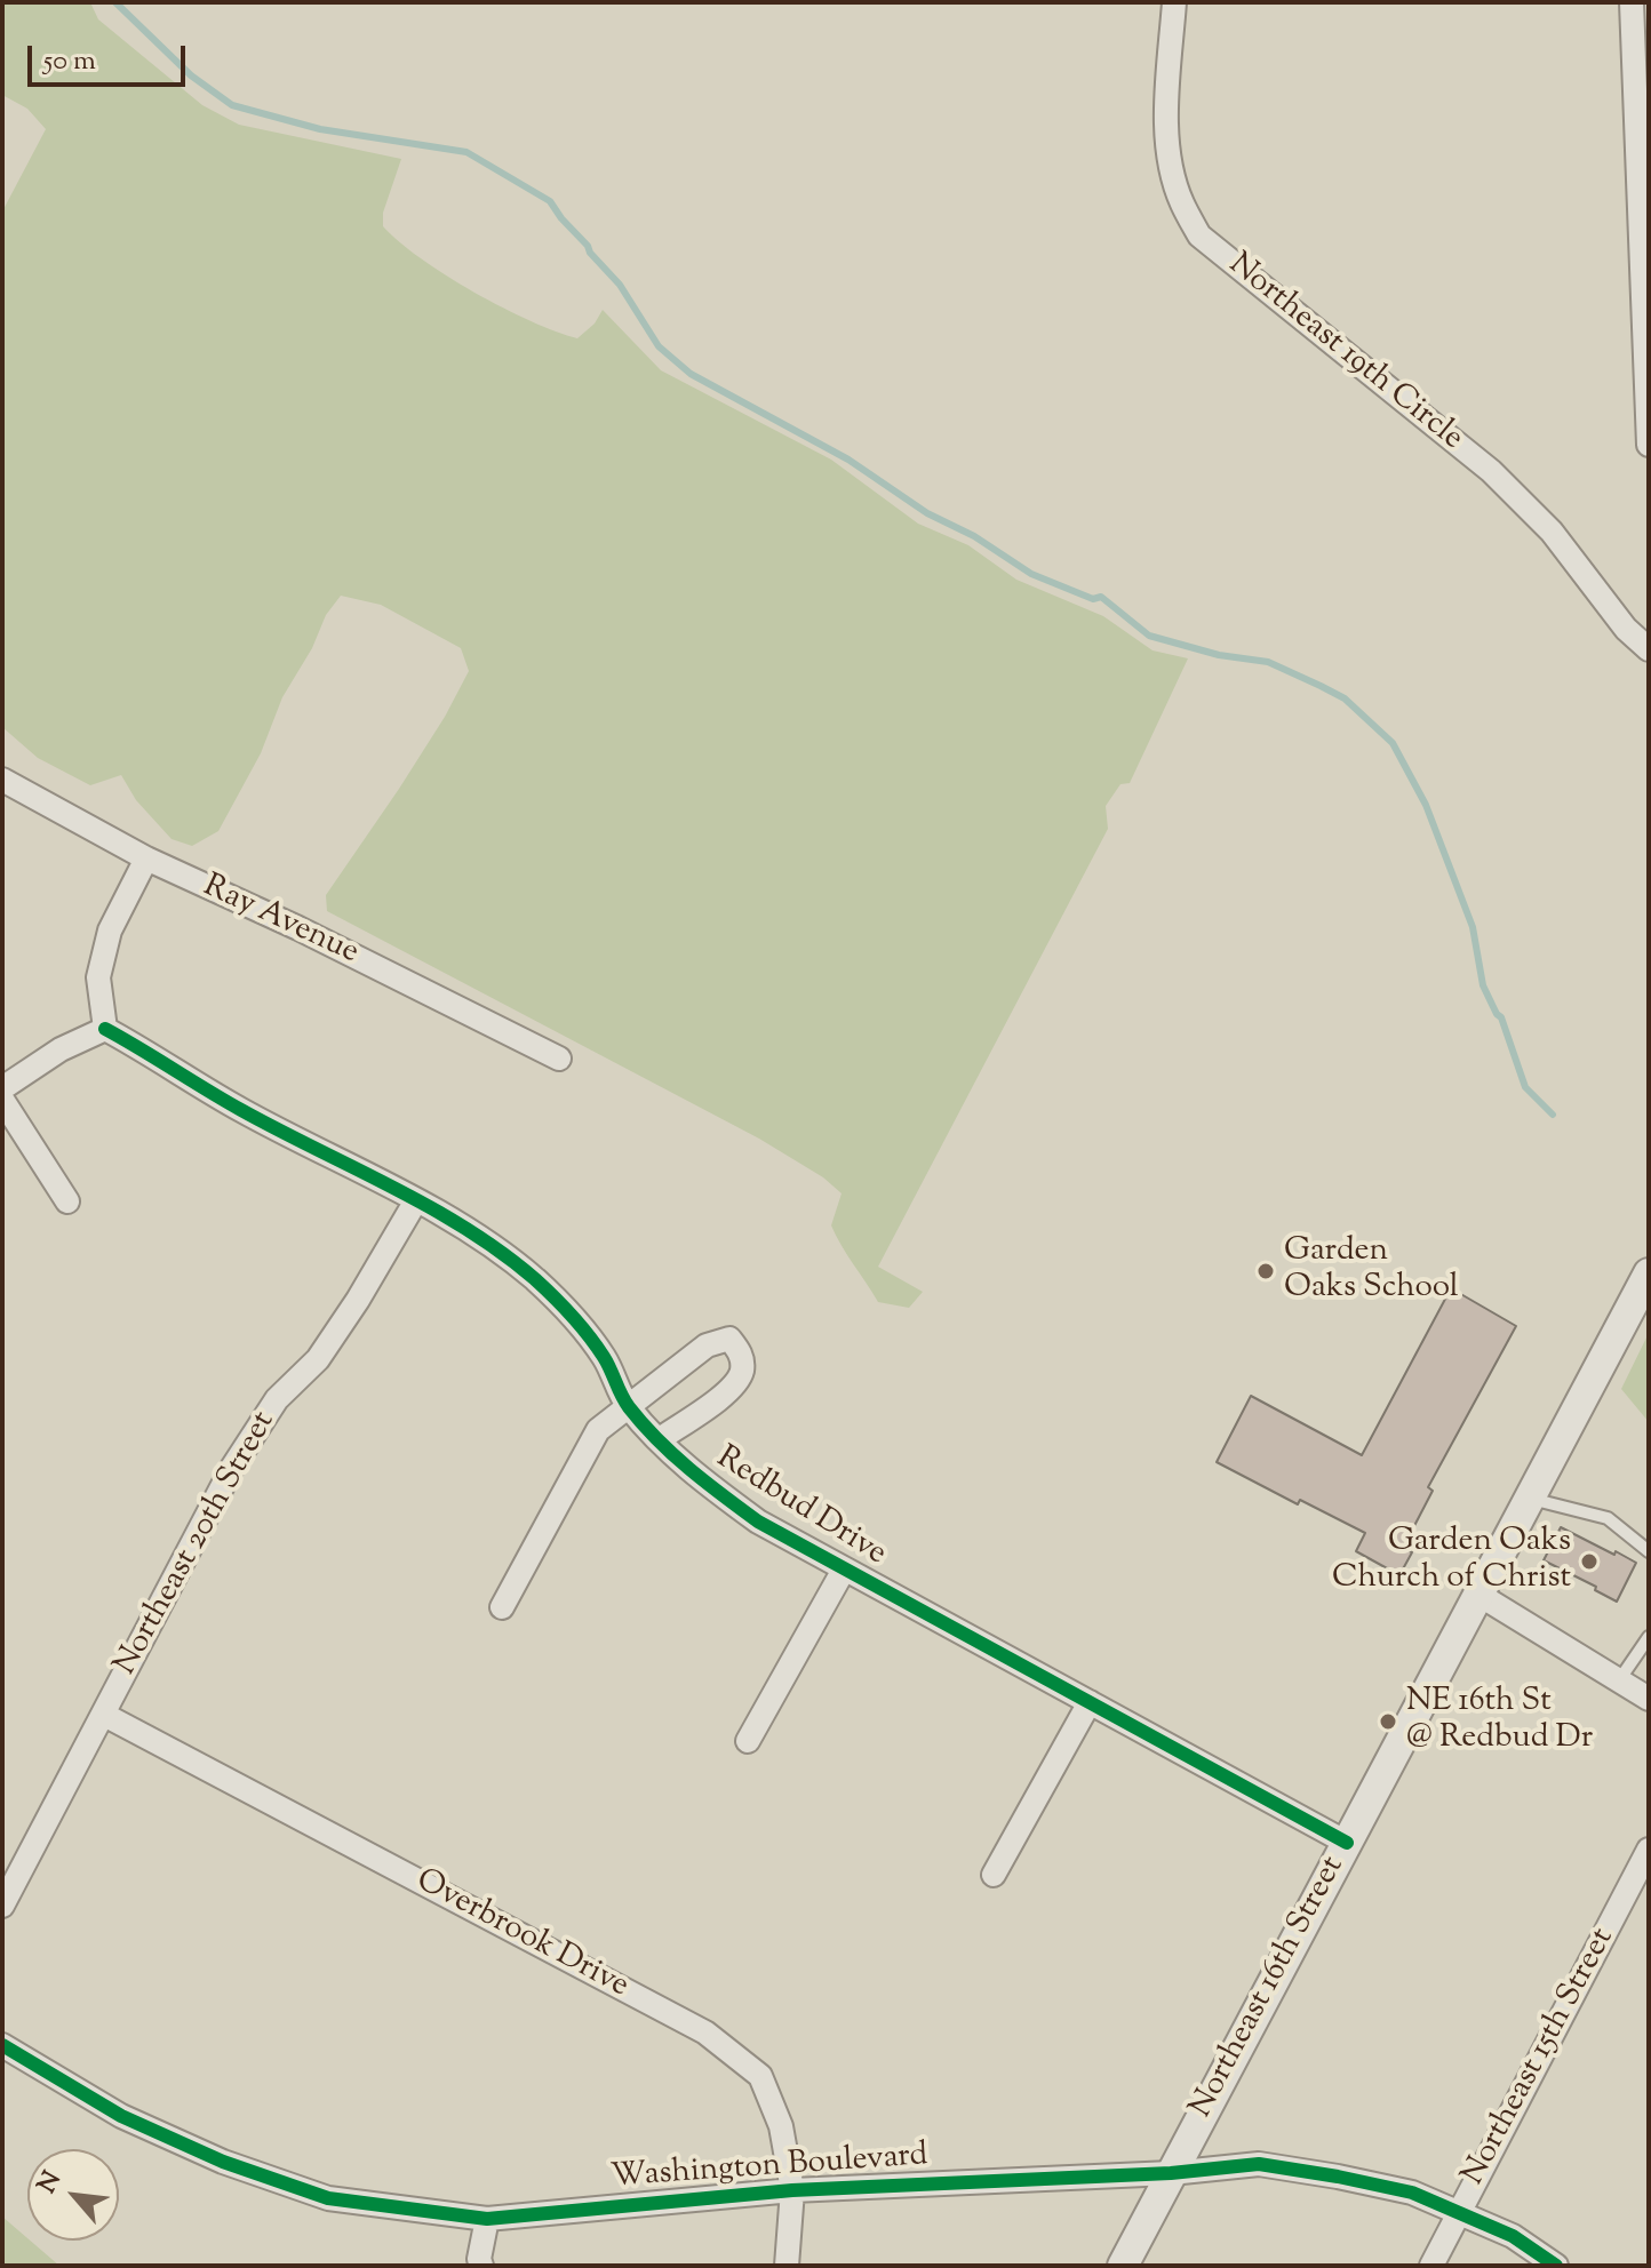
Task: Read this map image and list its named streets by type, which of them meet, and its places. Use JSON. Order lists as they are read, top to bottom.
{
  "streets": {
    "street": [
      "Northeast 19th Circle",
      "Ray Avenue",
      "Redbud Drive",
      "Northeast 20th Street",
      "Overbrook Drive",
      "Northeast 16th Street",
      "Northeast 15th Street",
      "Washington Boulevard"
    ]
  },
  "crossings": [
    ["Redbud Drive", "Northeast 20th Street"],
    ["Redbud Drive", "Northeast 16th Street"],
    ["Northeast 20th Street", "Overbrook Drive"],
    ["Overbrook Drive", "Washington Boulevard"],
    ["Northeast 16th Street", "Washington Boulevard"],
    ["Northeast 15th Street", "Washington Boulevard"]
  ],
  "places": ["Garden Oaks School", "Garden Oaks Church of Christ", "NE 16th St @ Redbud Dr"],
  "scale_bar": "50 m",
  "north": "top left"
}
